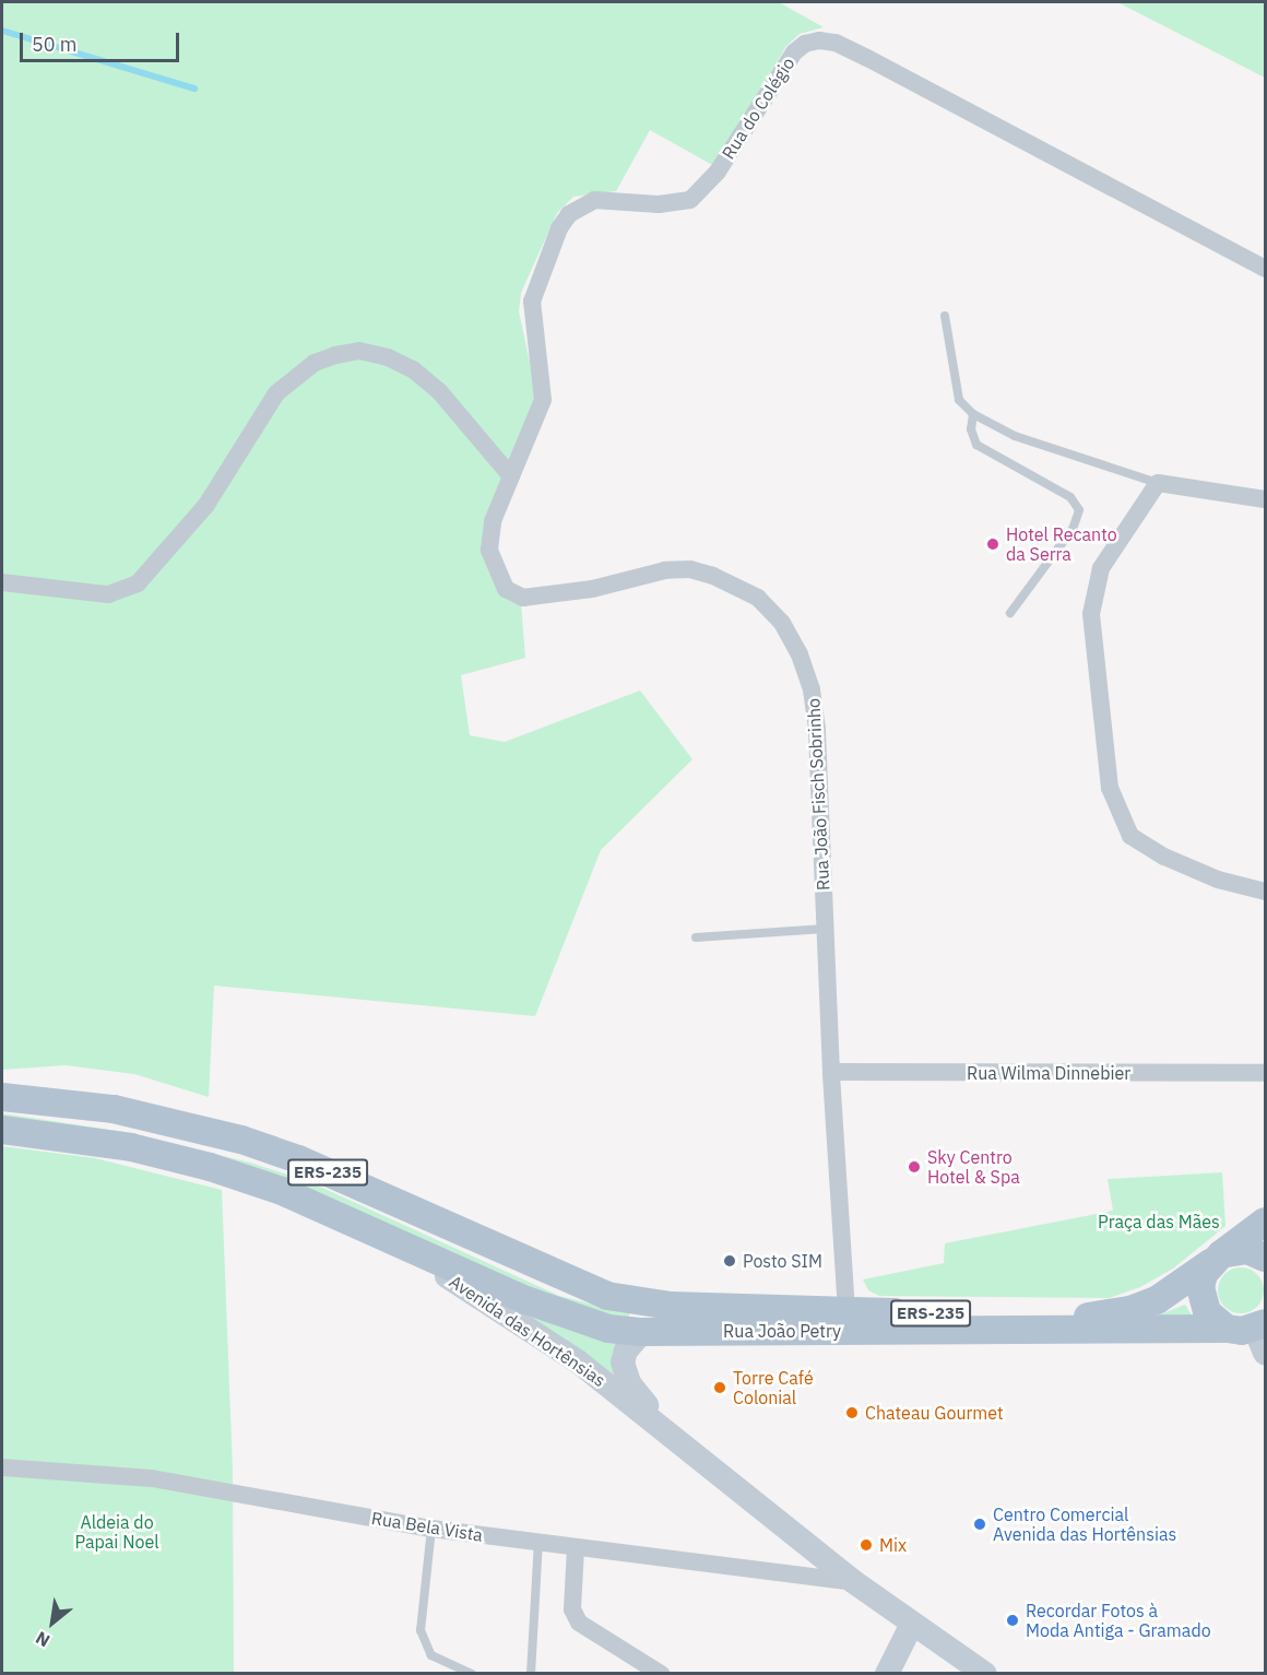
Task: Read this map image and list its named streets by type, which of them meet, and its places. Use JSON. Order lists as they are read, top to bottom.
{
  "streets": {
    "main road": ["ERS-235", "Avenida das Hortênsias", "Rua João Petry"],
    "street": [
      "Rua do Colégio",
      "Rua João Fisch Sobrinho",
      "Rua Wilma Dinnebier",
      "Rua Bela Vista"
    ]
  },
  "crossings": [
    ["Rua do Colégio", "Rua João Fisch Sobrinho"],
    ["Rua João Fisch Sobrinho", "Rua Wilma Dinnebier"],
    ["Rua João Fisch Sobrinho", "Rua João Petry"],
    ["Avenida das Hortênsias", "Rua João Petry"],
    ["Avenida das Hortênsias", "Rua Bela Vista"]
  ],
  "parks": ["Praça das Mães", "Aldeia do Papai Noel"],
  "places": [
    "Hotel Recanto da Serra",
    "Sky Centro Hotel & Spa",
    "Posto SIM",
    "Torre Café Colonial",
    "Chateau Gourmet",
    "Centro Comercial Avenida das Hortênsias",
    "Mix",
    "Recordar Fotos à Moda Antiga - Gramado"
  ],
  "scale_bar": "50 m",
  "north": "bottom left"
}
